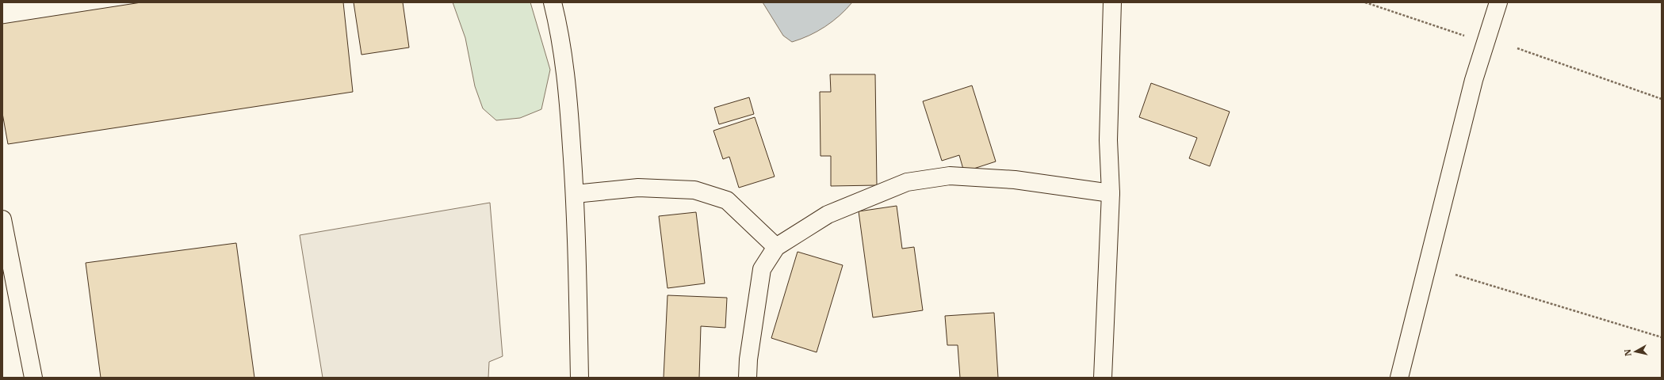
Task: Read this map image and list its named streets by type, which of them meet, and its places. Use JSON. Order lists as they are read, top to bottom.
{
  "north": "left"
}
